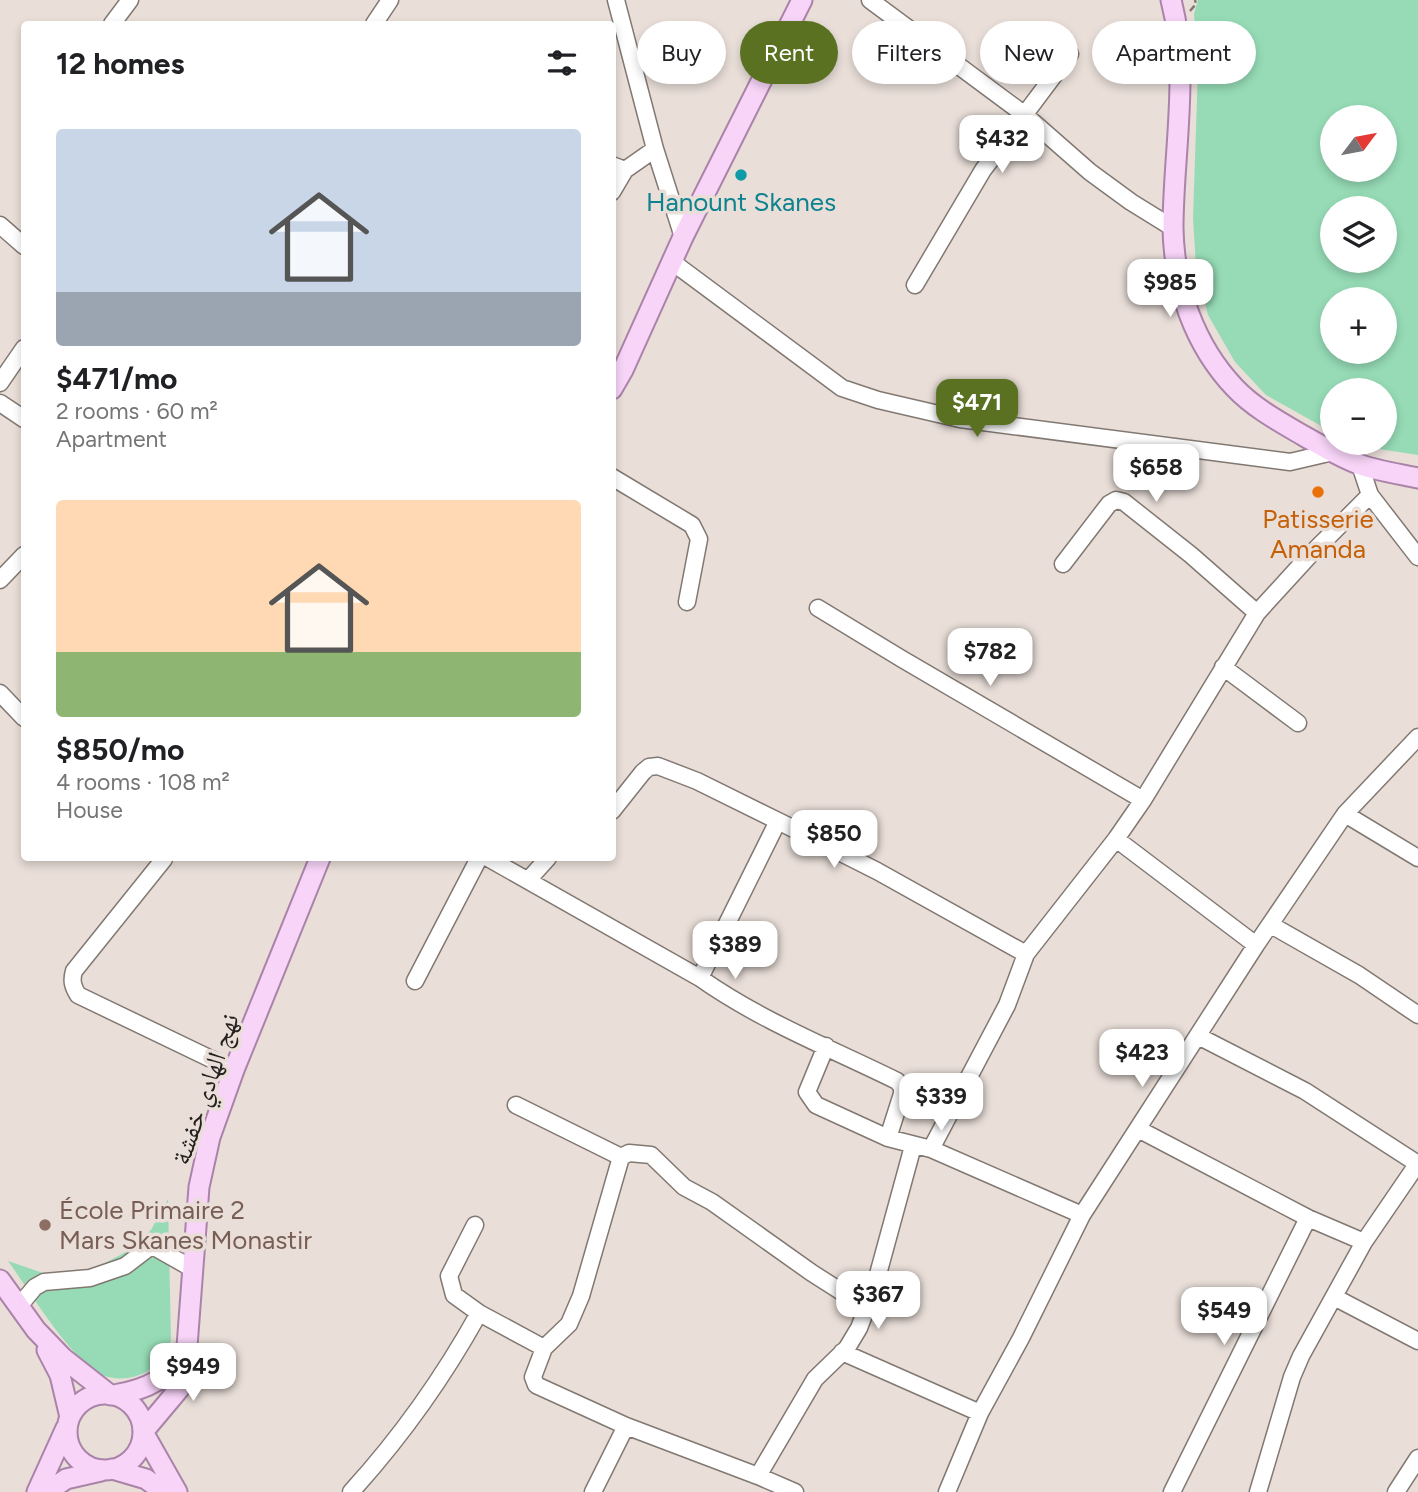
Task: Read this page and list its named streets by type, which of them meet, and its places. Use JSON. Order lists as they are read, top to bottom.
{
  "streets": {
    "main road": ["نهج الهادي خفشة"]
  },
  "places": ["Hanount Skanes", "Patisserie Amanda", "École Primaire 2 Mars Skanes Monastir"],
  "north": "top right",
  "page": {
    "chip": [
      "Buy",
      "Rent",
      "Filters",
      "New",
      "Apartment"
    ],
    "heading": "12 homes",
    "map_buttons": ["+", "−"],
    "list": [
      {
        "name": "$471/mo",
        "note": "2 rooms · 60 m² · Apartment"
      },
      {
        "name": "$850/mo",
        "note": "4 rooms · 108 m² · House"
      }
    ],
    "price": [
      "$432",
      "$985",
      "$471",
      "$658",
      "$782",
      "$850",
      "$389",
      "$423",
      "$339",
      "$367",
      "$549",
      "$949"
    ]
  }
}
